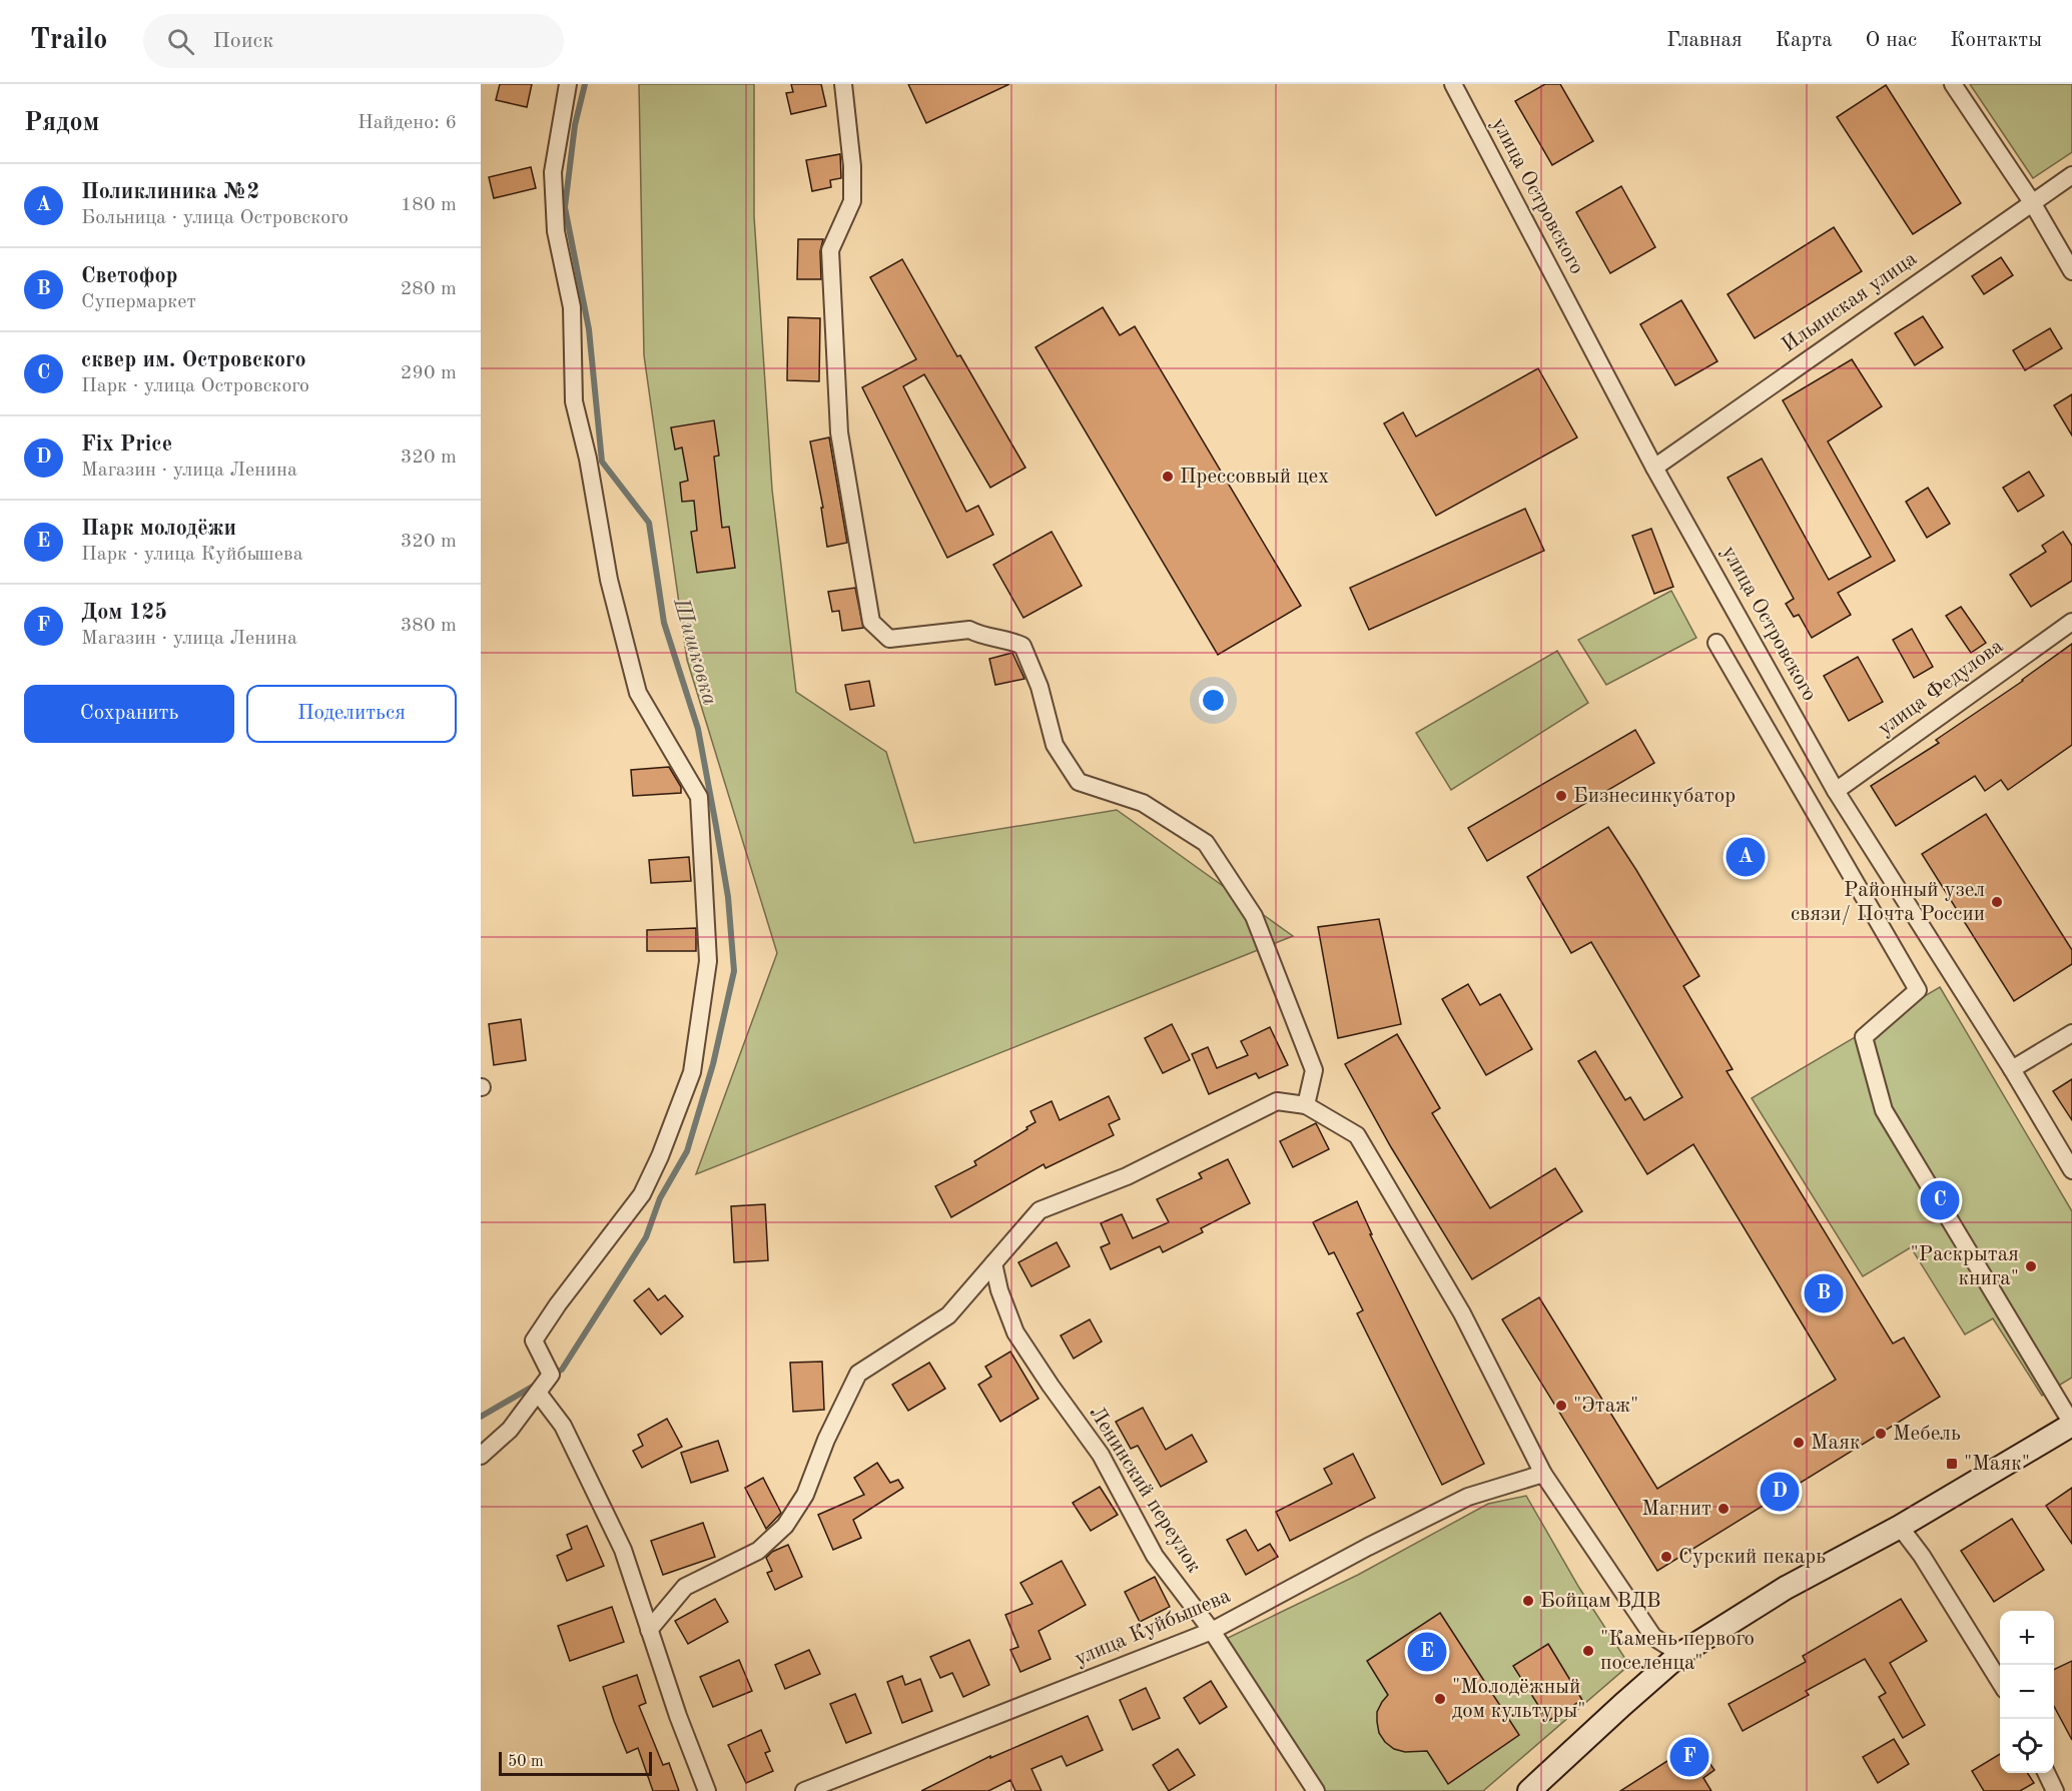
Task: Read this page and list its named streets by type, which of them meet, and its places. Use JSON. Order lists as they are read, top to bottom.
{
  "streets": {
    "street": [
      "улица Островского",
      "Ильинская улица",
      "улица Федулова",
      "Ленинский переулок",
      "улица Куйбышева"
    ]
  },
  "crossings": [
    ["улица Островского", "Ильинская улица"],
    ["улица Островского", "улица Федулова"],
    ["Ленинский переулок", "улица Куйбышева"]
  ],
  "water": ["Шишковка"],
  "places": {
    "other": [
      "Прессоввый цех",
      "Бизнесинкубатор",
      "Районный узел связи/ Почта России",
      "\"Раскрытая книга\"",
      "\"Этаж\"",
      "Мебель",
      "Maяк",
      "Магнит",
      "Сурский пекарь",
      "Бойцам ВДВ",
      "\"Камень первого поселенца\"",
      "\"Молодёжный дом культуры\""
    ],
    "transit": ["\"Маяк\""]
  },
  "scale_bar": "50 m",
  "page": {
    "header": "Trailo",
    "search": "Поиск",
    "nav": [
      "Главная",
      "Карта",
      "О нас",
      "Контакты"
    ],
    "heading": ["Рядом", "Найдено: 6"],
    "list": [
      {
        "mark": "A",
        "name": "Поликлиника №2",
        "note": "Больница · улица Островского",
        "value": "180 m"
      },
      {
        "mark": "B",
        "name": "Светофор",
        "note": "Супермаркет",
        "value": "280 m"
      },
      {
        "mark": "C",
        "name": "сквер им. Островского",
        "note": "Парк · улица Островского",
        "value": "290 m"
      },
      {
        "mark": "D",
        "name": "Fix Price",
        "note": "Магазин · улица Ленина",
        "value": "320 m"
      },
      {
        "mark": "E",
        "name": "Парк молодёжи",
        "note": "Парк · улица Куйбышева",
        "value": "320 m"
      },
      {
        "mark": "F",
        "name": "Дом 125",
        "note": "Магазин · улица Ленина",
        "value": "380 m"
      }
    ],
    "buttons": ["Сохранить", "Поделиться"],
    "pins": [
      "A",
      "C",
      "B",
      "D",
      "E",
      "F"
    ],
    "map_buttons": ["+", "−"],
    "scale": "50 m"
  }
}
